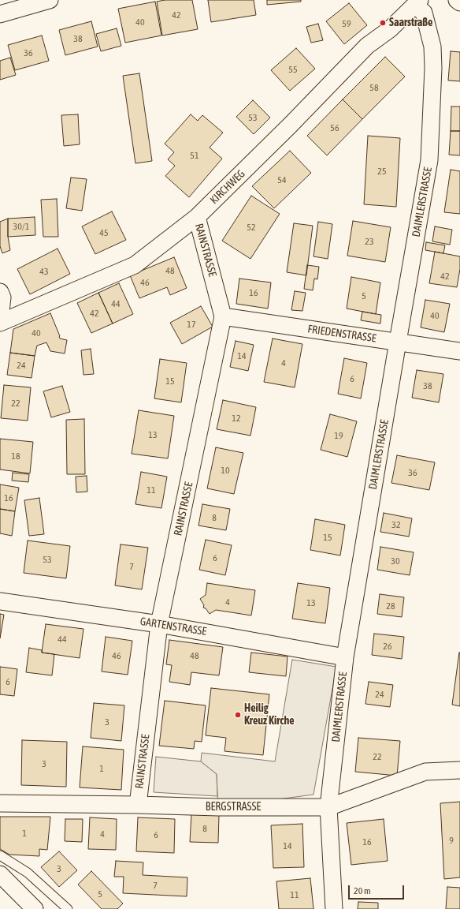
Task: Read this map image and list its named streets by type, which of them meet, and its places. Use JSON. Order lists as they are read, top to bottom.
{
  "streets": {
    "street": [
      "KIRCHWEG",
      "DAIMLERSTRASSE",
      "RAINSTRASSE",
      "FRIEDENSTRASSE",
      "GARTENSTRASSE",
      "BERGSTRASSE"
    ]
  },
  "crossings": [
    ["KIRCHWEG", "DAIMLERSTRASSE"],
    ["KIRCHWEG", "RAINSTRASSE"],
    ["DAIMLERSTRASSE", "FRIEDENSTRASSE"],
    ["DAIMLERSTRASSE", "GARTENSTRASSE"],
    ["DAIMLERSTRASSE", "BERGSTRASSE"],
    ["RAINSTRASSE", "FRIEDENSTRASSE"],
    ["RAINSTRASSE", "GARTENSTRASSE"],
    ["RAINSTRASSE", "BERGSTRASSE"]
  ],
  "places": ["Saarstraße", "Heilig Kreuz Kirche"],
  "house_numbers": [
    "42",
    "40",
    "59",
    "38",
    "36",
    "55",
    "58",
    "53",
    "56",
    "51",
    "25",
    "54",
    "30/1",
    "52",
    "45",
    "23",
    "48",
    "43",
    "42",
    "46",
    "16",
    "5",
    "44",
    "42",
    "40",
    "17",
    "40",
    "14",
    "4",
    "24",
    "6",
    "15",
    "38",
    "22",
    "12",
    "13",
    "19",
    "18",
    "10",
    "36",
    "11",
    "16",
    "8",
    "32",
    "15",
    "6",
    "53",
    "30",
    "7",
    "4",
    "13",
    "28",
    "44",
    "26",
    "46",
    "48",
    "6",
    "24",
    "3",
    "22",
    "3",
    "1",
    "8",
    "1",
    "4",
    "6",
    "9",
    "16",
    "14",
    "3",
    "7",
    "5",
    "11"
  ],
  "scale_bar": "20 m"
}
